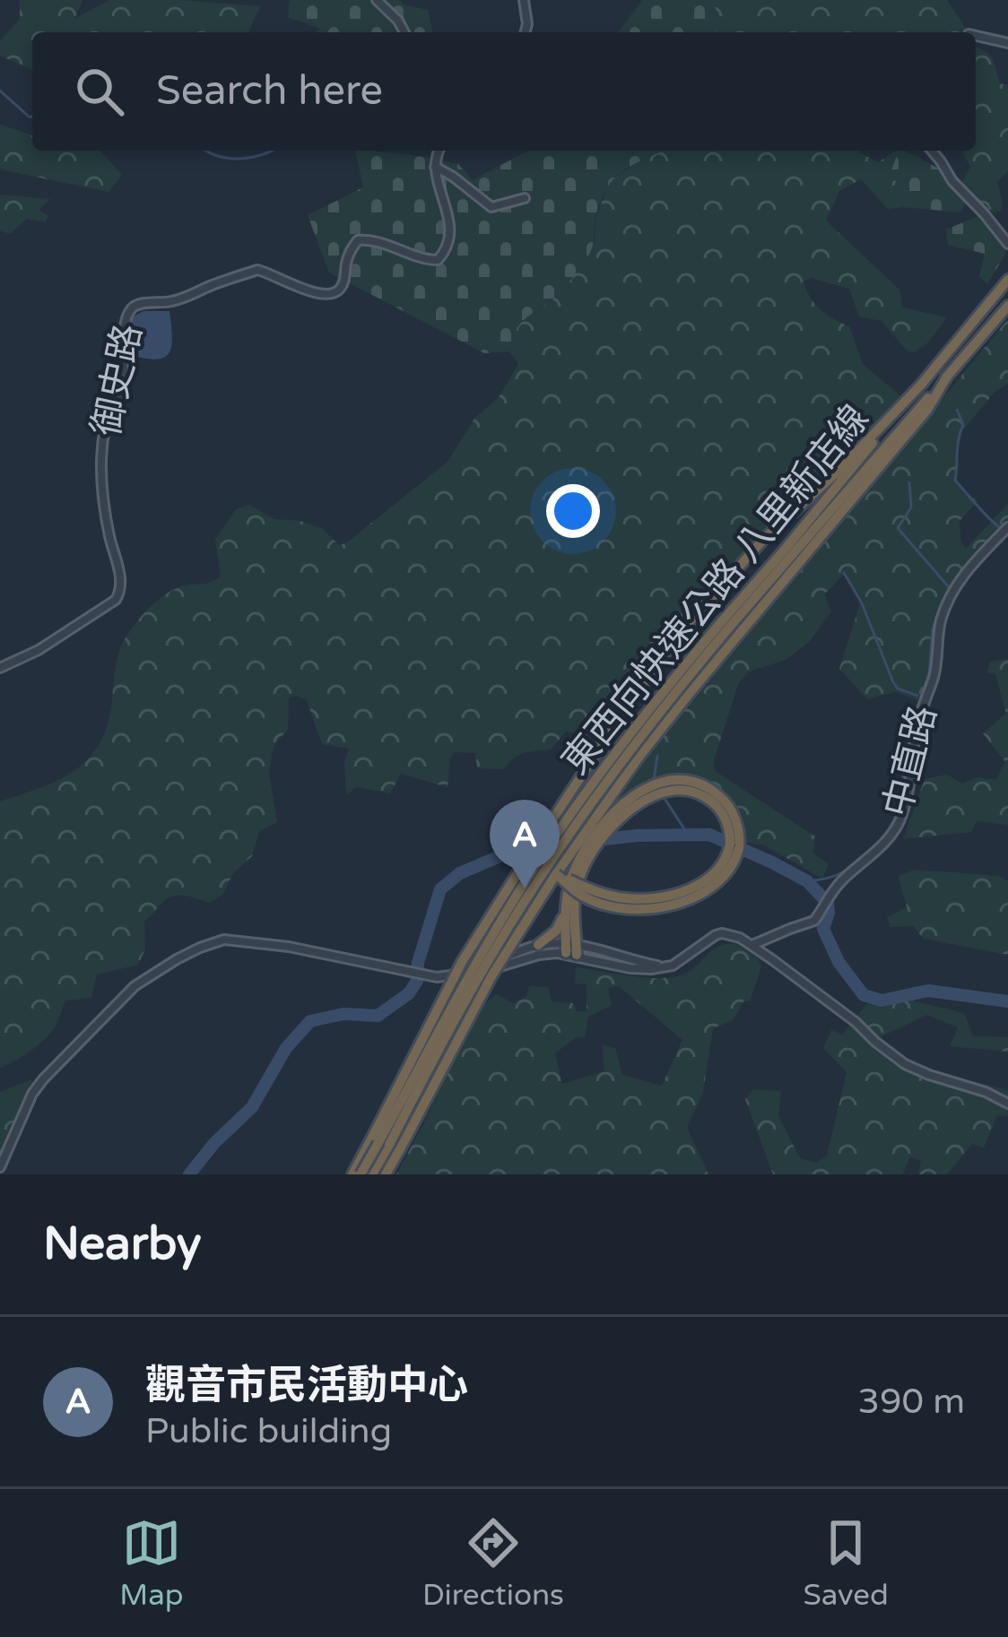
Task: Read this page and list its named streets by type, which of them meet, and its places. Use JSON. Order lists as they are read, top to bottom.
{
  "streets": {
    "highway": ["東西向快速公路 八里新店線"],
    "street": ["御史路", "中直路"]
  },
  "page": {
    "search": "Search here",
    "pins": "A",
    "heading": "Nearby",
    "list": [
      {
        "mark": "A",
        "name": "觀音市民活動中心",
        "note": "Public building",
        "value": "390 m"
      }
    ],
    "nav": ["Map", "Directions", "Saved"]
  }
}
